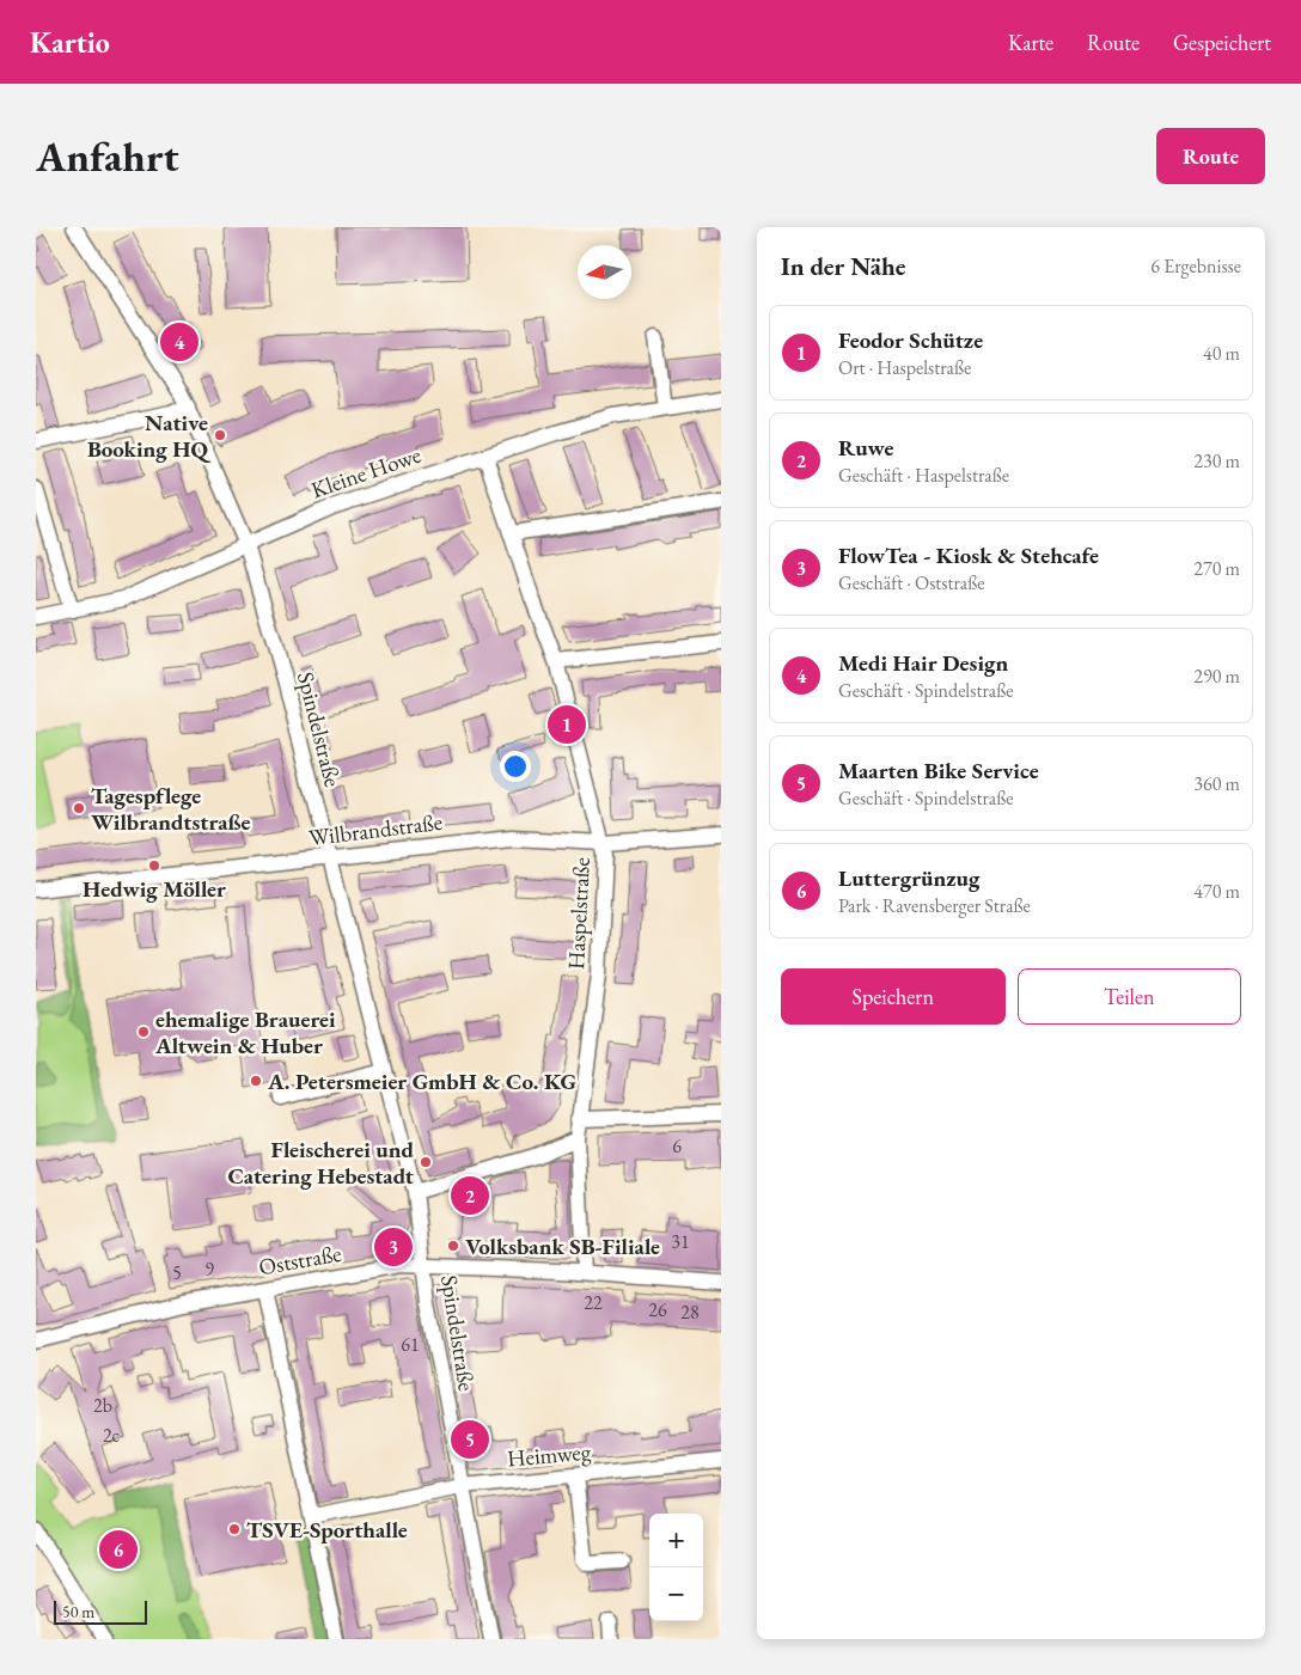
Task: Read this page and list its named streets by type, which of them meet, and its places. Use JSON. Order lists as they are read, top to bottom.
{
  "streets": {
    "street": [
      "Kleine Howe",
      "Spindelstraße",
      "Wilbrandstraße",
      "Haspelstraße",
      "Oststraße",
      "Heimweg"
    ]
  },
  "crossings": [
    ["Kleine Howe", "Spindelstraße"],
    ["Kleine Howe", "Haspelstraße"],
    ["Spindelstraße", "Wilbrandstraße"],
    ["Spindelstraße", "Oststraße"],
    ["Spindelstraße", "Heimweg"],
    ["Wilbrandstraße", "Haspelstraße"],
    ["Haspelstraße", "Oststraße"]
  ],
  "places": [
    "Native Booking HQ",
    "Tagespflege Wilbrandtstraße",
    "Hedwig Möller",
    "ehemalige Brauerei Altwein & Huber",
    "A. Petersmeier GmbH & Co. KG",
    "Fleischerei und Catering Hebestadt",
    "Volksbank SB-Filiale",
    "TSVE-Sporthalle"
  ],
  "house_numbers": [
    "6",
    "31",
    "9",
    "5",
    "22",
    "26",
    "28",
    "61",
    "2b",
    "2c"
  ],
  "scale_bar": "50 m",
  "north": "left",
  "page": {
    "header": "Kartio",
    "nav": ["Karte", "Route", "Gespeichert"],
    "buttons": [
      "Route",
      ["Speichern", "Teilen"]
    ],
    "title": "Anfahrt",
    "heading": ["In der Nähe", "6 Ergebnisse"],
    "list": [
      {
        "mark": "1",
        "name": "Feodor Schütze",
        "note": "Ort · Haspelstraße",
        "value": "40 m"
      },
      {
        "mark": "2",
        "name": "Ruwe",
        "note": "Geschäft · Haspelstraße",
        "value": "230 m"
      },
      {
        "mark": "3",
        "name": "FlowTea - Kiosk & Stehcafe",
        "note": "Geschäft · Oststraße",
        "value": "270 m"
      },
      {
        "mark": "4",
        "name": "Medi Hair Design",
        "note": "Geschäft · Spindelstraße",
        "value": "290 m"
      },
      {
        "mark": "5",
        "name": "Maarten Bike Service",
        "note": "Geschäft · Spindelstraße",
        "value": "360 m"
      },
      {
        "mark": "6",
        "name": "Luttergrünzug",
        "note": "Park · Ravensberger Straße",
        "value": "470 m"
      }
    ],
    "pins": [
      "4",
      "1",
      "2",
      "3",
      "5",
      "6"
    ],
    "map_buttons": ["+", "−"],
    "scale": "50 m"
  }
}
